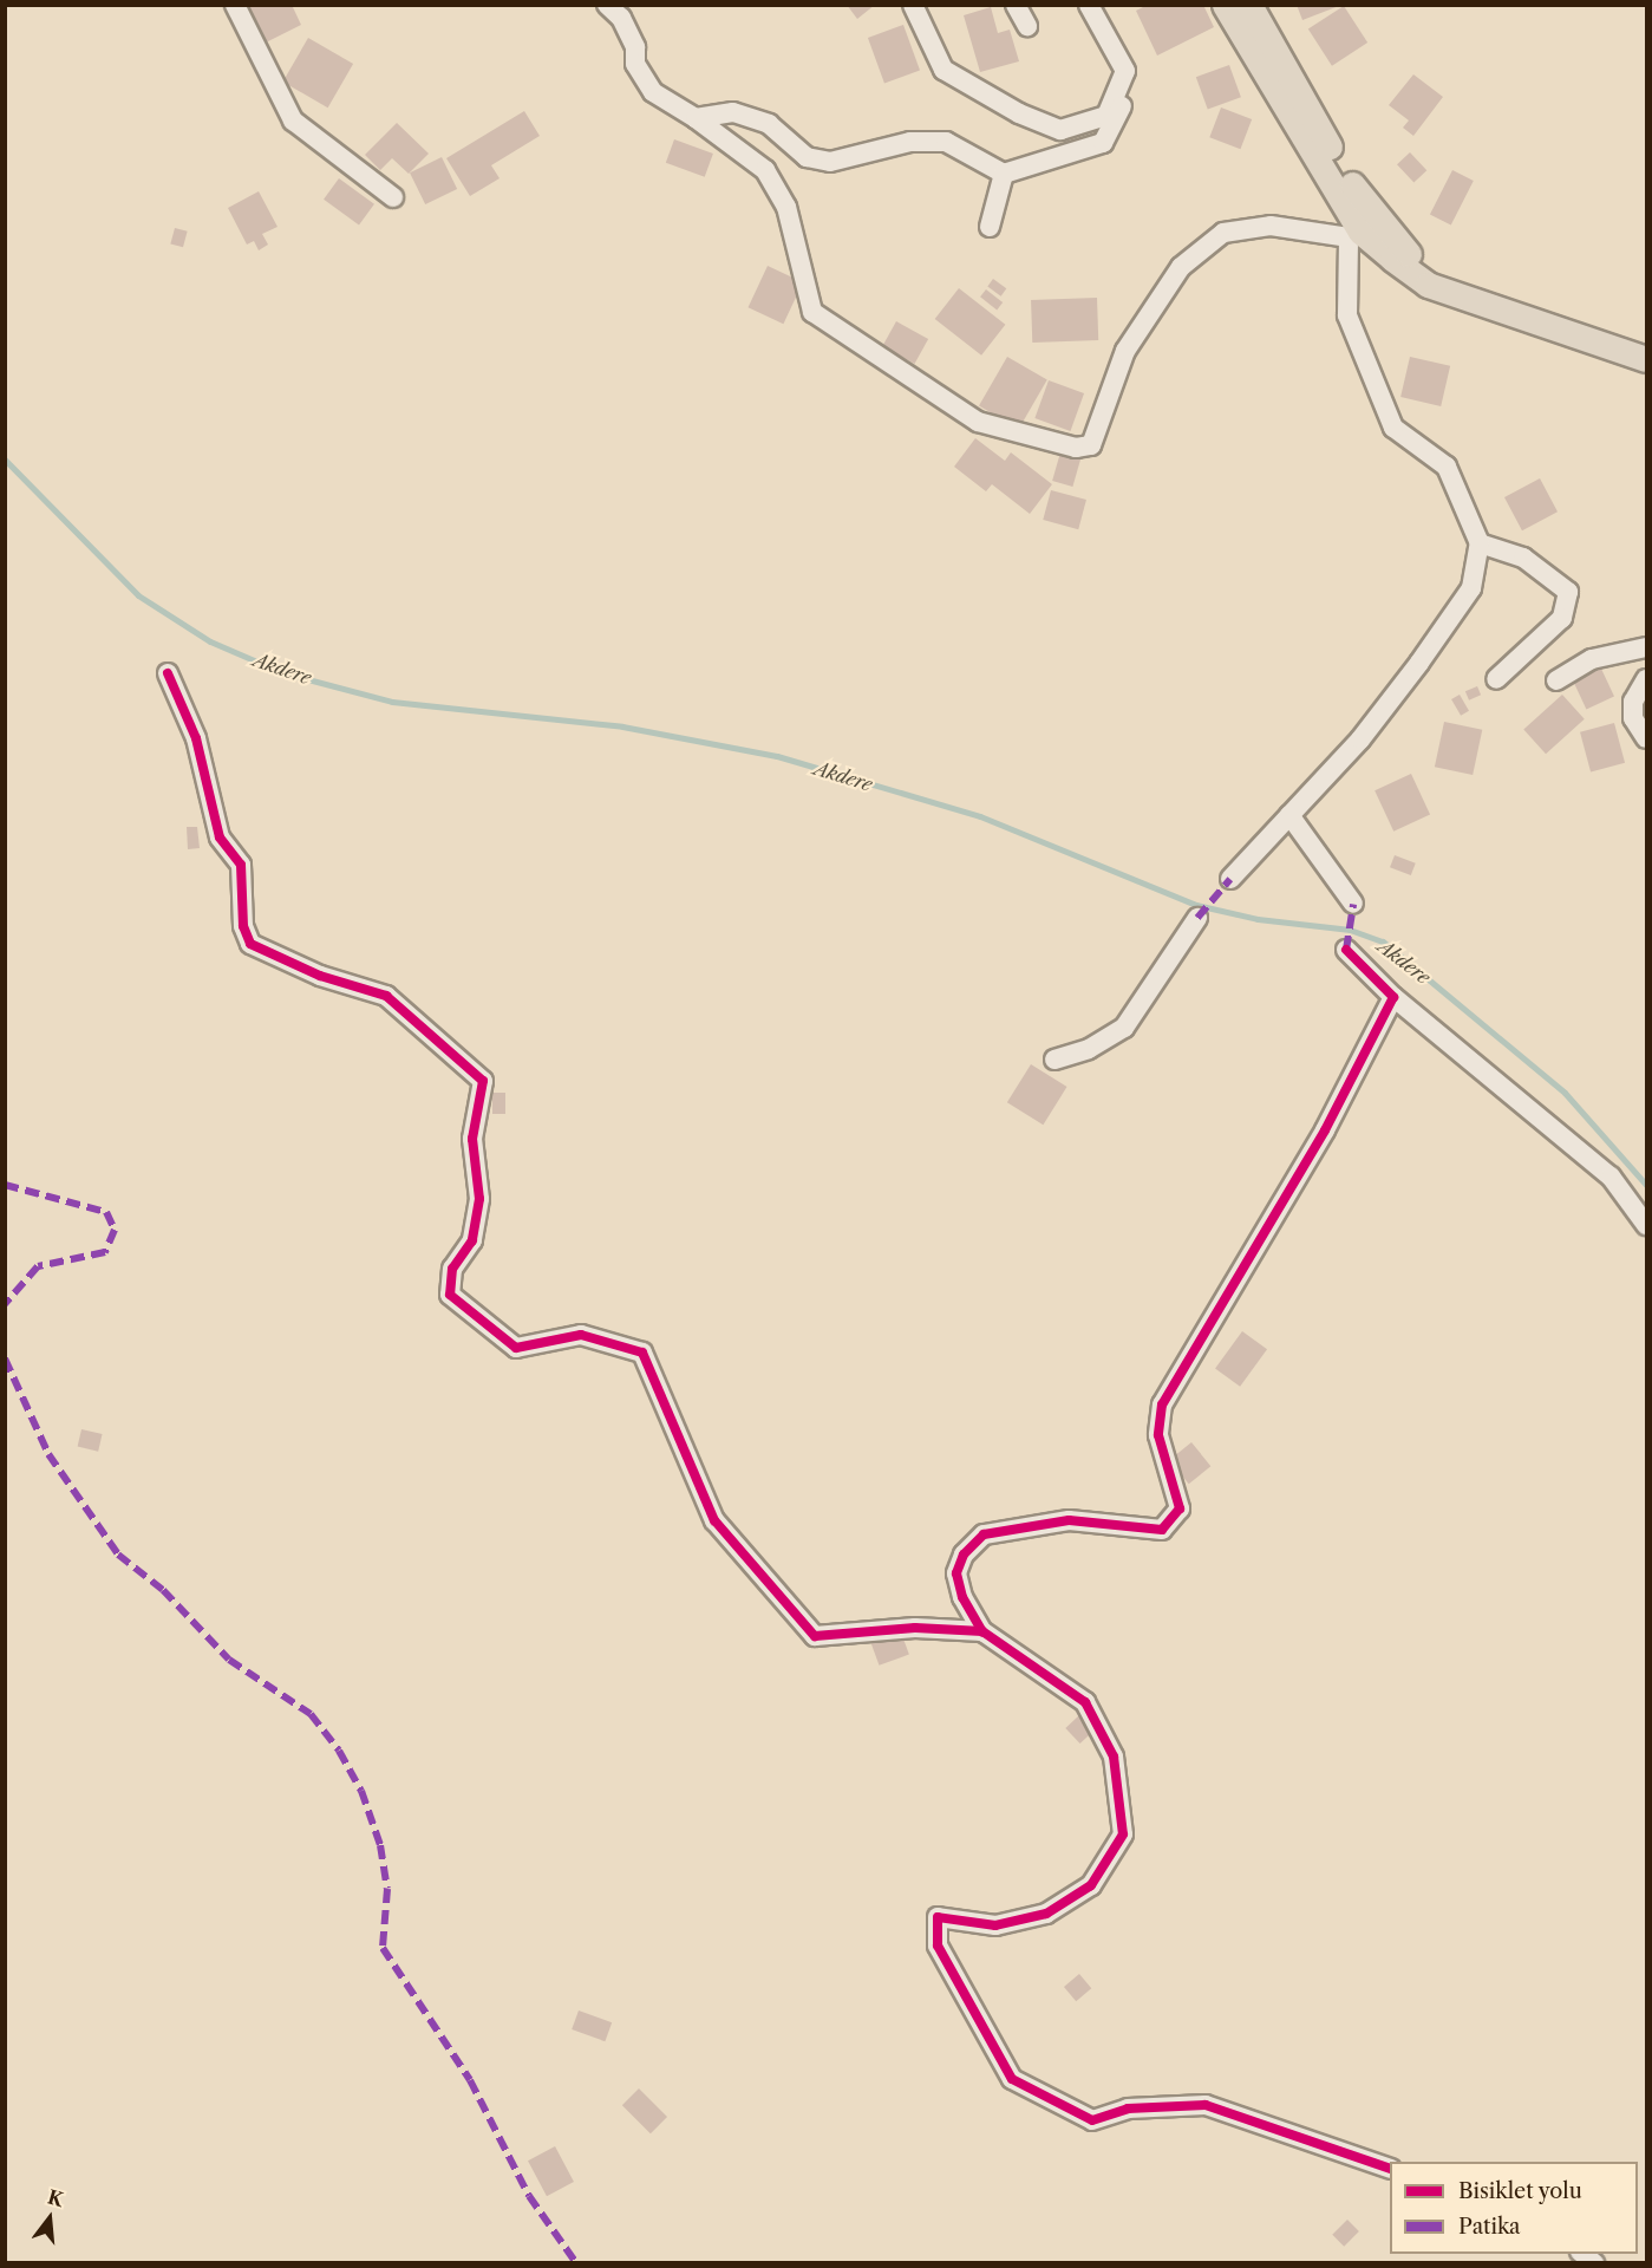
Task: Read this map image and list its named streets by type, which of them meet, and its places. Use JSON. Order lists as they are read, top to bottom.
{
  "water": ["Akdere"],
  "legend": ["Bisiklet yolu", "Patika"],
  "north": "top"
}
